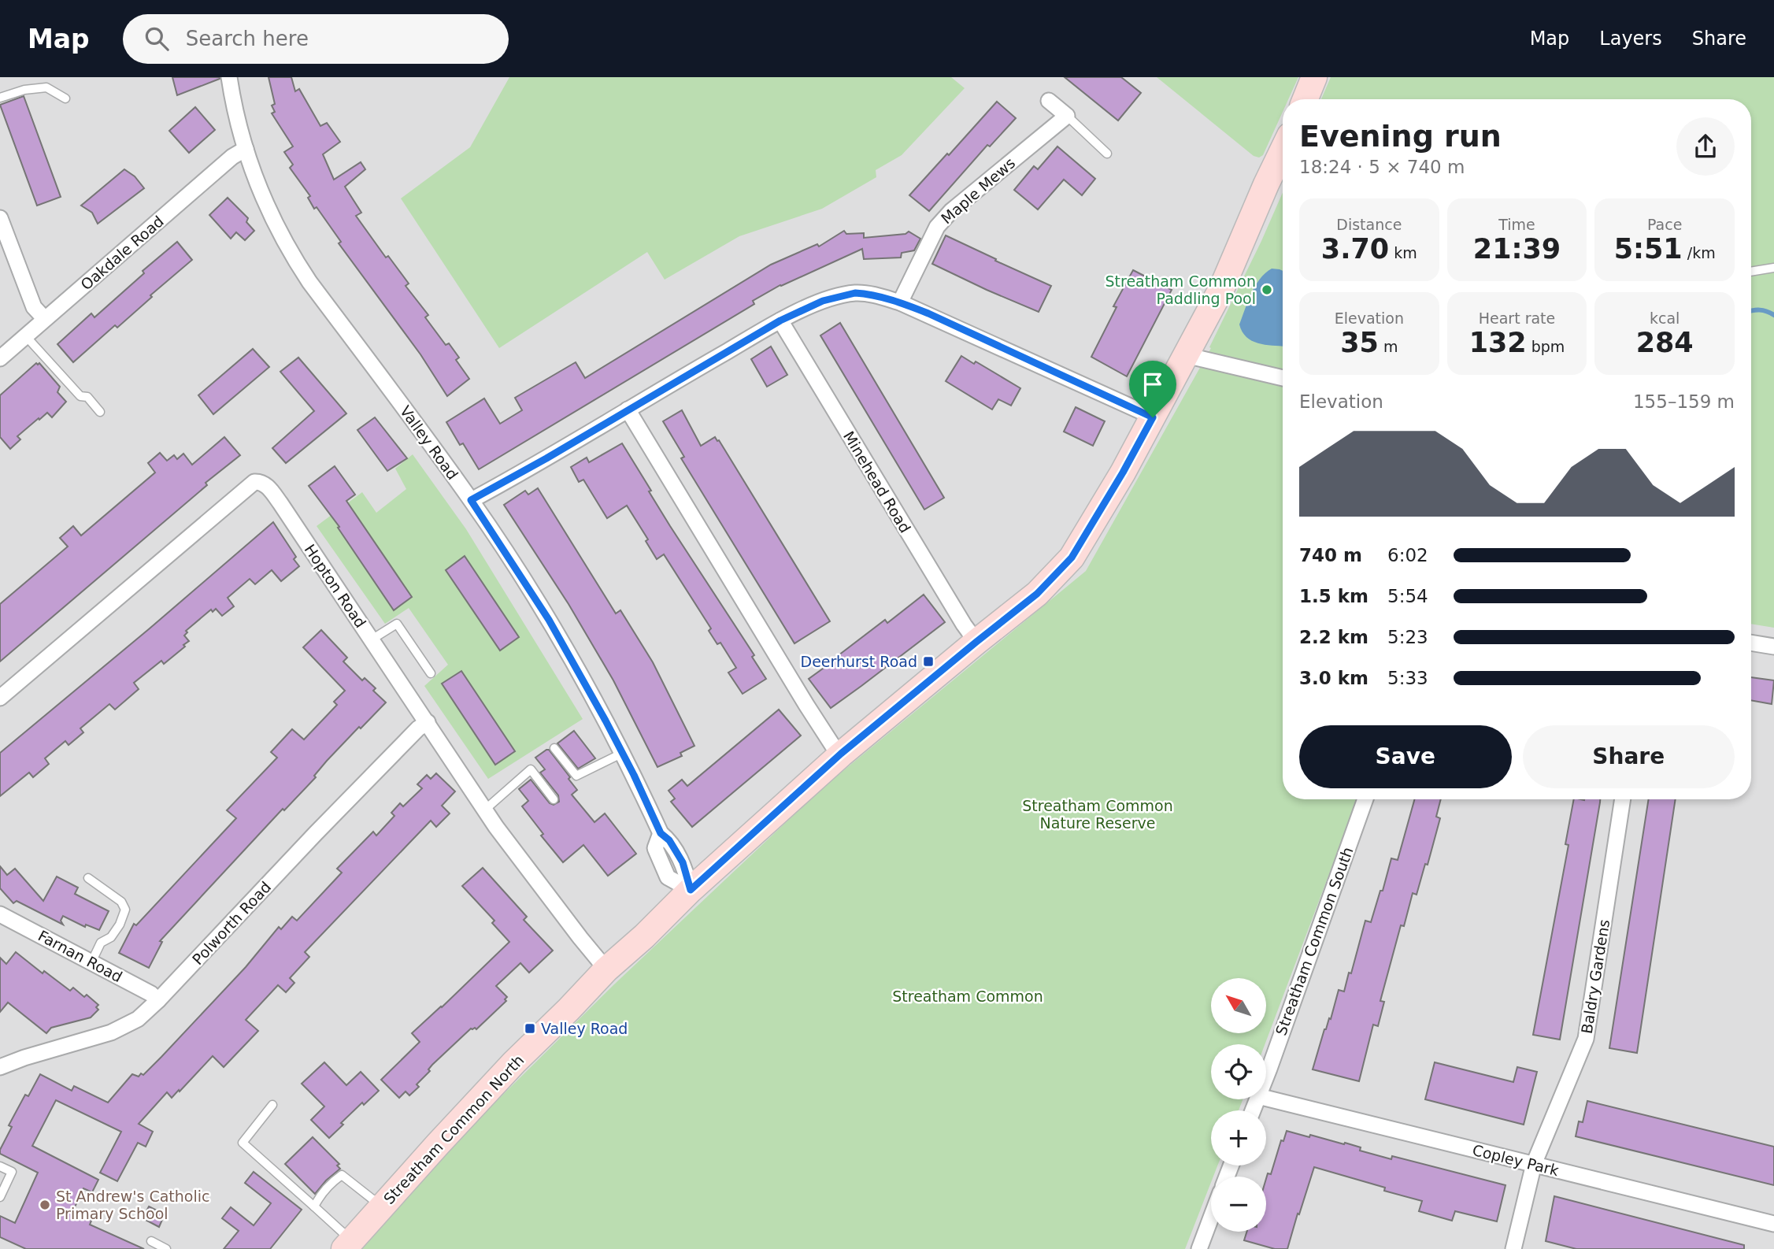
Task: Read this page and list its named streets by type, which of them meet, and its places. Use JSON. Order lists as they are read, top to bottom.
{
  "streets": {
    "main road": ["Streatham Common North"],
    "street": [
      "Maple Mews",
      "Oakdale Road",
      "Valley Road",
      "Minehead Road",
      "Hopton Road",
      "Polworth Road",
      "Streatham Common South",
      "Farnan Road",
      "Baldry Gardens",
      "Copley Park"
    ]
  },
  "crossings": [
    ["Oakdale Road", "Valley Road"],
    ["Valley Road", "Streatham Common North"],
    ["Minehead Road", "Streatham Common North"],
    ["Hopton Road", "Polworth Road"],
    ["Hopton Road", "Streatham Common North"],
    ["Polworth Road", "Farnan Road"],
    ["Baldry Gardens", "Copley Park"]
  ],
  "parks": ["Streatham Common Nature Reserve", "Streatham Common"],
  "places": {
    "other": ["Streatham Common Paddling Pool", "St Andrew's Catholic Primary School"],
    "transit": ["Deerhurst Road", "Valley Road"]
  },
  "north": "top left",
  "page": {
    "header": "Map",
    "search": "Search here",
    "nav": ["Map", "Layers", "Share"],
    "heading": ["Evening run", "18:24 · 5 × 740 m"],
    "stats": [
      ["Distance", "3.70 km"],
      ["Time", "21:39"],
      ["Pace", "5:51 /km"],
      ["Elevation", "35 m"],
      ["Heart rate", "132 bpm"],
      ["kcal", "284"]
    ],
    "chart": ["Elevation", "155–159 m"],
    "list": [
      {
        "name": "740 m",
        "note": "6:02"
      },
      {
        "name": "1.5 km",
        "note": "5:54"
      },
      {
        "name": "2.2 km",
        "note": "5:23"
      },
      {
        "name": "3.0 km",
        "note": "5:33"
      }
    ],
    "buttons": ["Save", "Share"],
    "map_buttons": ["+", "−"]
  }
}
